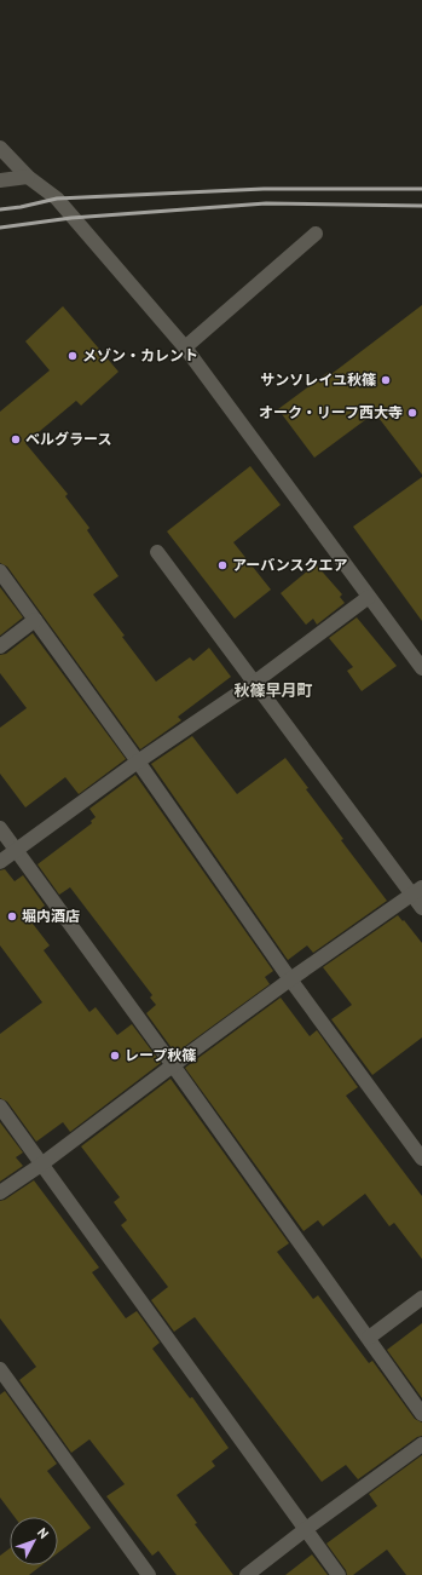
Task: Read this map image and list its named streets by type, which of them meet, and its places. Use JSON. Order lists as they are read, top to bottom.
{
  "districts": ["秋篠早月町"],
  "places": [
    "メゾン・カレント",
    "サンソレイユ秋篠",
    "オーク・リーフ西大寺",
    "ベルグラース",
    "アーバンスクエア",
    "堀内酒店",
    "レープ秋篠"
  ],
  "north": "top right"
}
